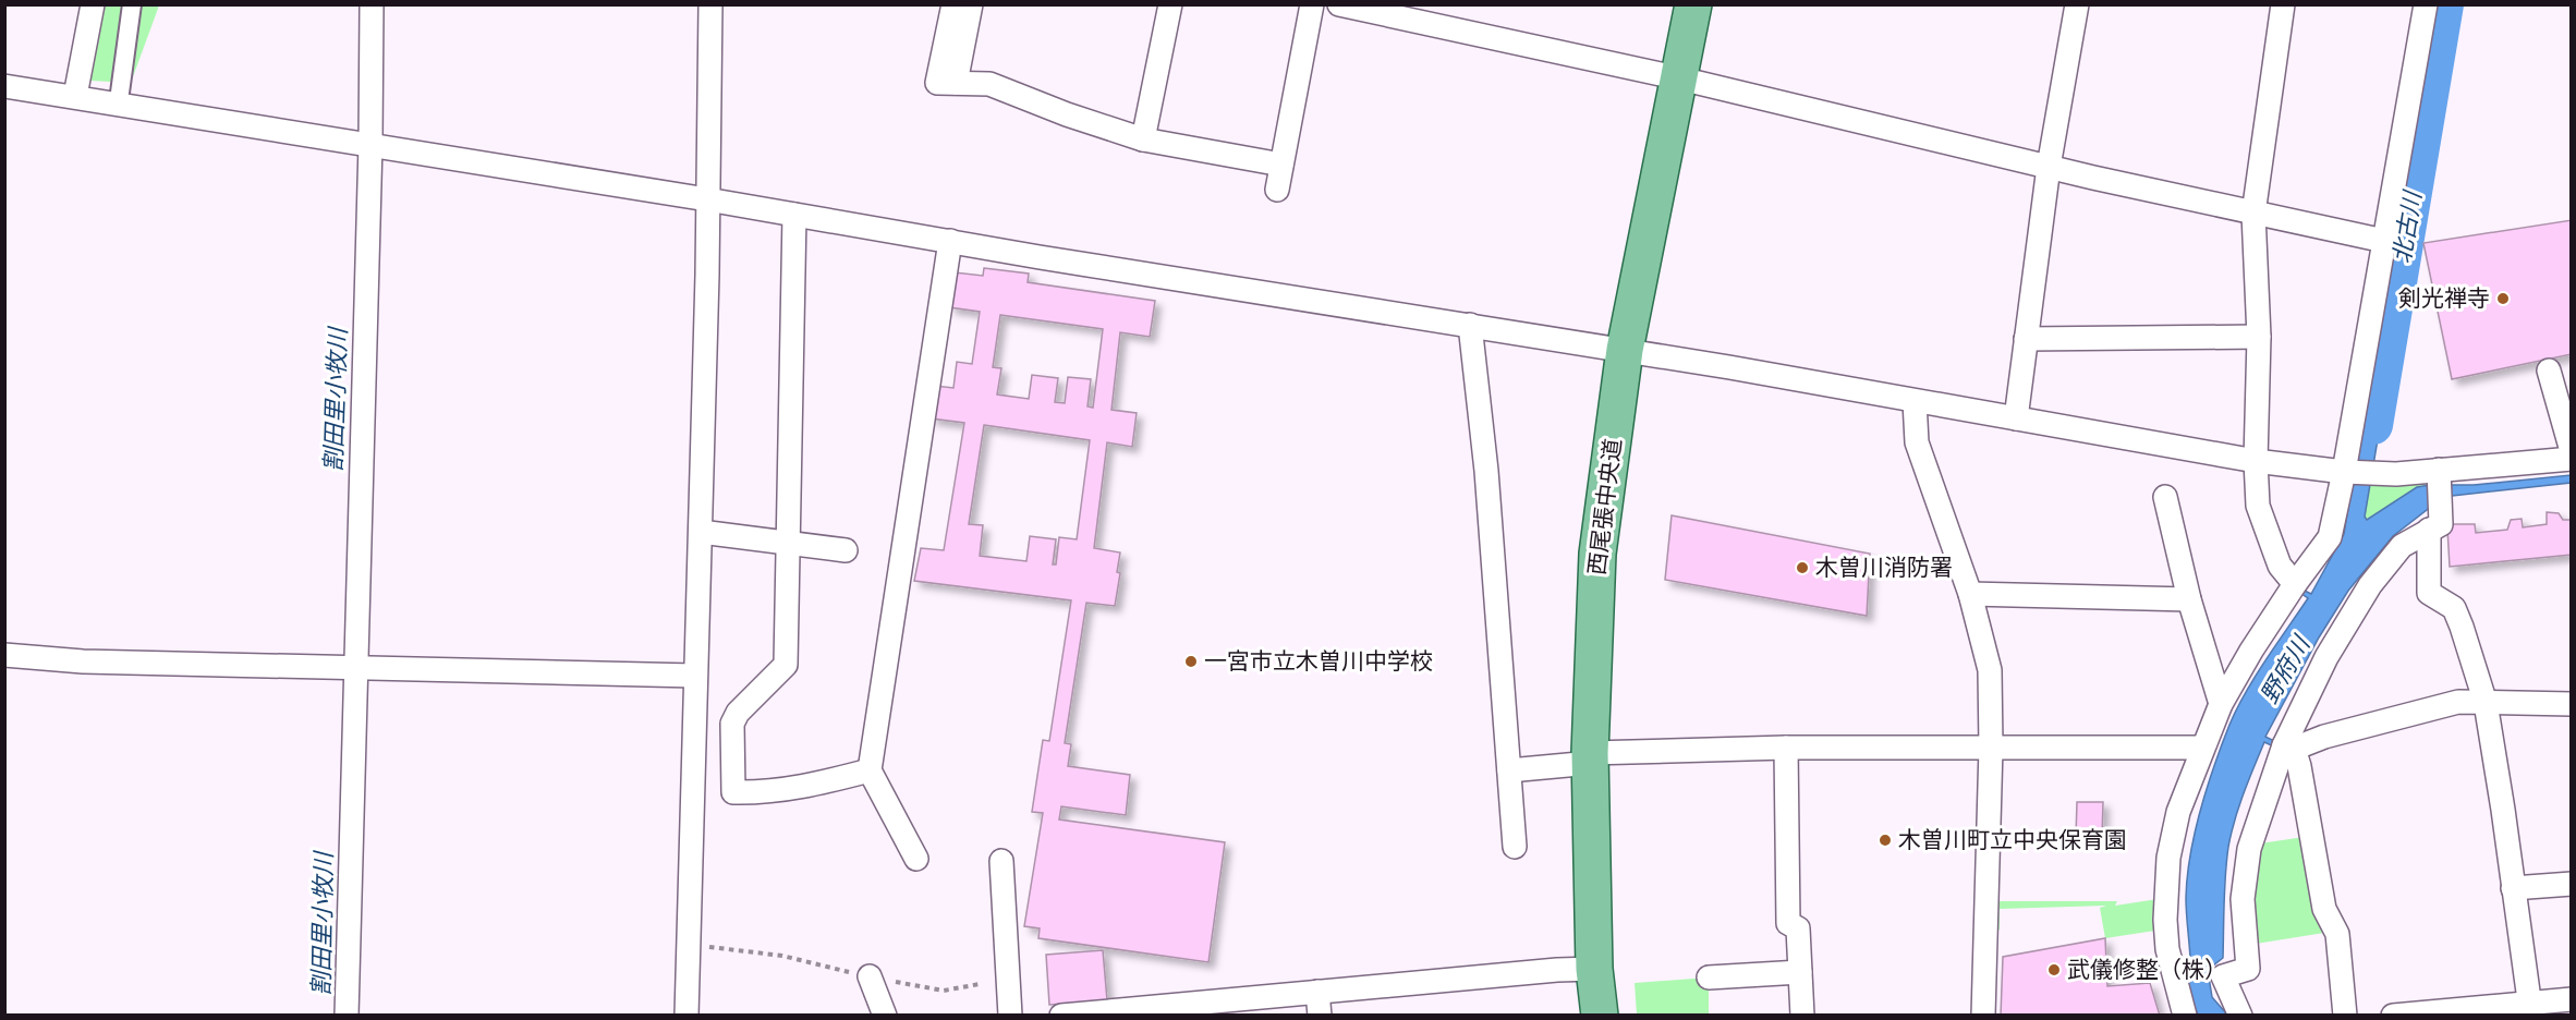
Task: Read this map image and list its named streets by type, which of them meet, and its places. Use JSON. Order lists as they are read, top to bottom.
{
  "streets": {
    "main road": ["西尾張中央道"]
  },
  "water": ["北古川", "割田里小牧川", "野府川"],
  "places": [
    "剣光禅寺",
    "木曽川消防署",
    "一宮市立木曽川中学校",
    "木曽川町立中央保育園",
    "武儀修整（株）"
  ]
}
